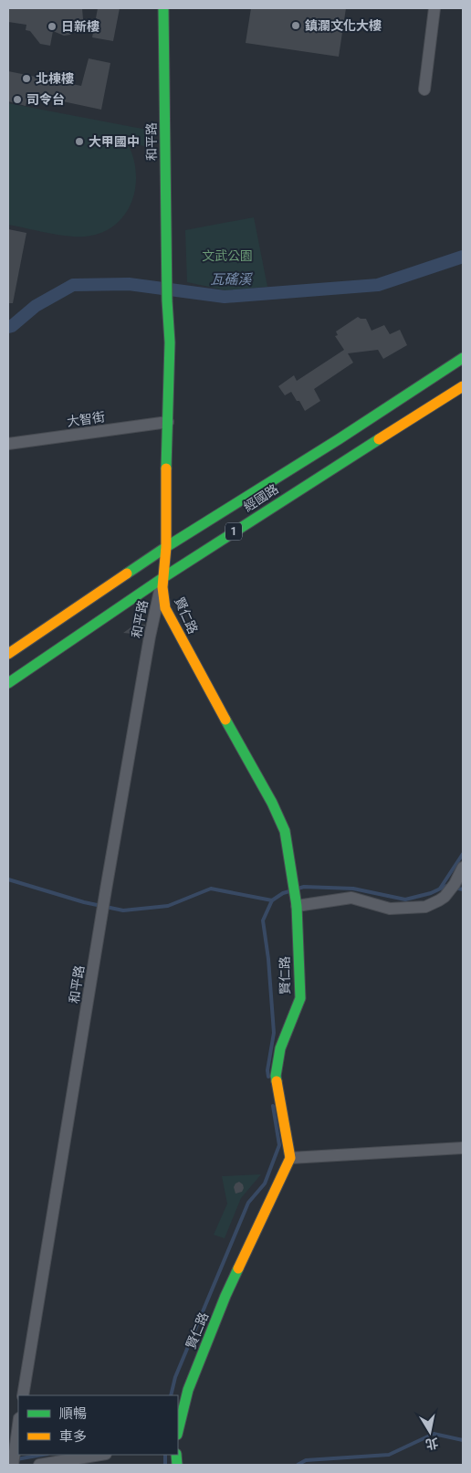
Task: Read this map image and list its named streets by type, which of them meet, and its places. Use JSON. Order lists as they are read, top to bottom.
{
  "streets": {
    "street": [
      "和平路",
      "大智街",
      "經國路",
      "1",
      "賢仁路"
    ]
  },
  "crossings": [
    ["和平路", "大智街"],
    ["和平路", "經國路"],
    ["和平路", "賢仁路"],
    ["經國路", "賢仁路"]
  ],
  "water": ["瓦磘溪"],
  "parks": ["文武公園"],
  "places": [
    "鎮瀾文化大樓",
    "日新樓",
    "北棟樓",
    "司令台",
    "大甲國中"
  ],
  "legend": ["順暢", "車多"],
  "north": "bottom"
}
